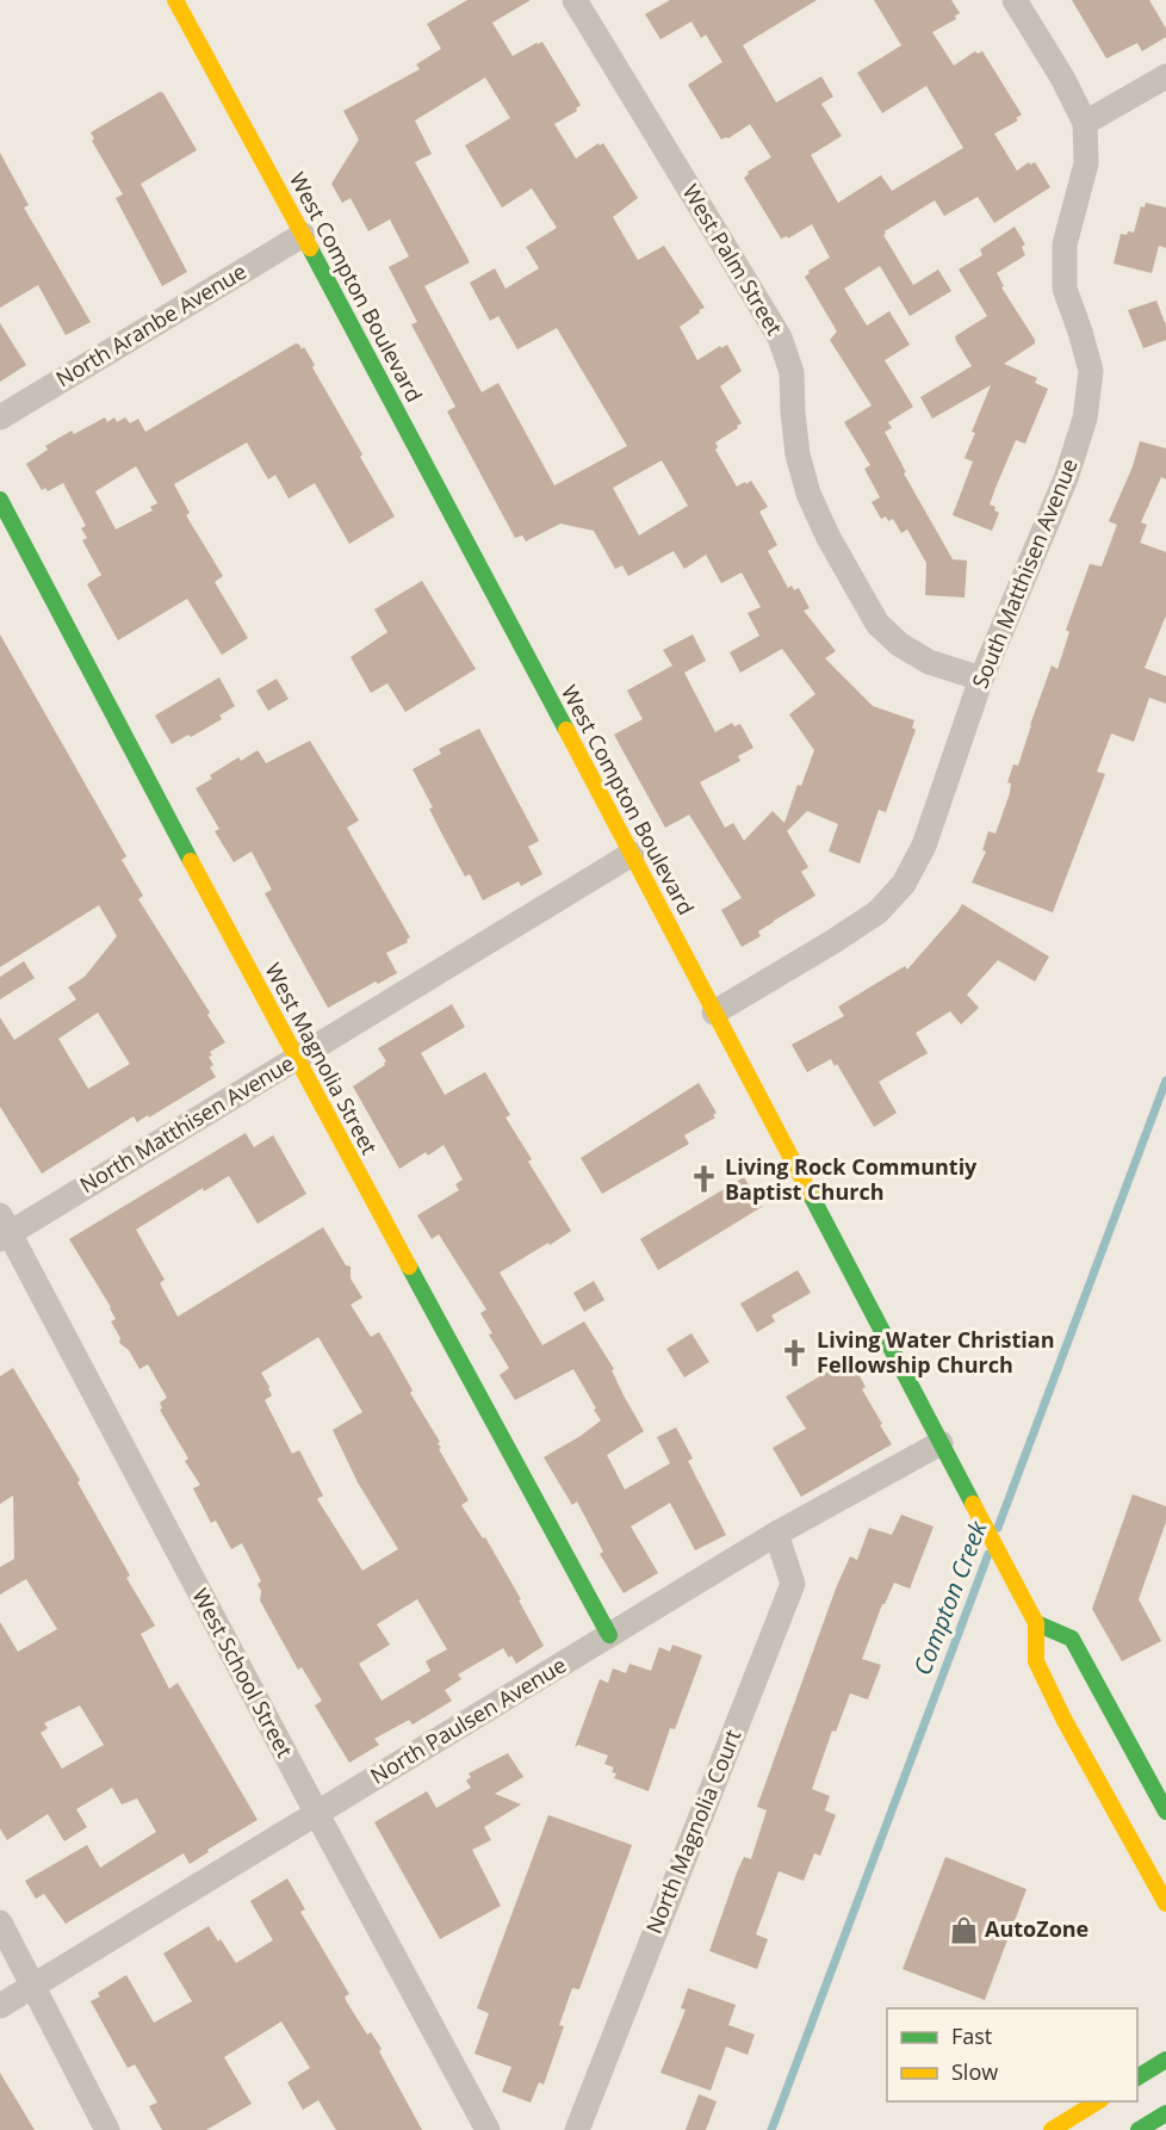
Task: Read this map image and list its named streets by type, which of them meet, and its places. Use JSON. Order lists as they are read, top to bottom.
{
  "streets": {
    "main road": ["West Compton Boulevard", "West Magnolia Street"],
    "street": [
      "West Palm Street",
      "North Aranbe Avenue",
      "South Matthisen Avenue",
      "North Matthisen Avenue",
      "West School Street",
      "North Paulsen Avenue",
      "North Magnolia Court"
    ]
  },
  "crossings": [
    ["West Palm Street", "South Matthisen Avenue"],
    ["West Compton Boulevard", "North Aranbe Avenue"],
    ["West Compton Boulevard", "South Matthisen Avenue"],
    ["West Compton Boulevard", "North Matthisen Avenue"],
    ["West Compton Boulevard", "North Paulsen Avenue"],
    ["West Magnolia Street", "North Matthisen Avenue"],
    ["West Magnolia Street", "North Paulsen Avenue"],
    ["North Matthisen Avenue", "West School Street"],
    ["West School Street", "North Paulsen Avenue"],
    ["North Paulsen Avenue", "North Magnolia Court"]
  ],
  "water": ["Compton Creek"],
  "places": {
    "church": ["Living Rock Communtiy Baptist Church", "Living Water Christian Fellowship Church"],
    "shop": ["AutoZone"]
  },
  "legend": ["Fast", "Slow"]
}
